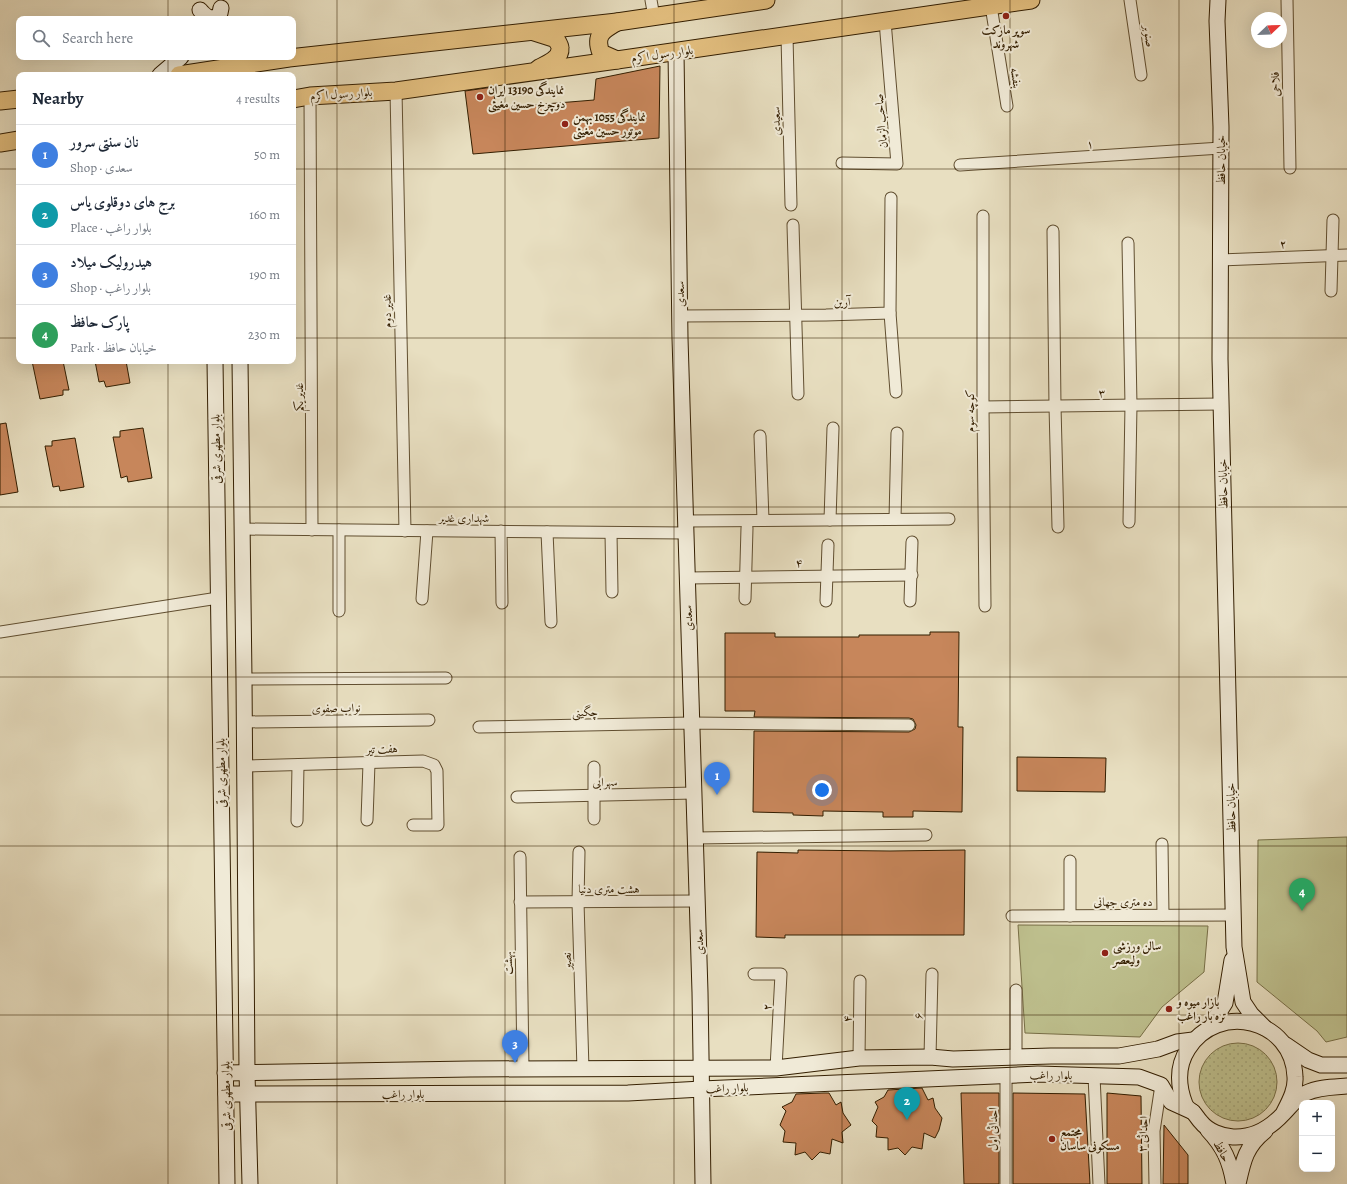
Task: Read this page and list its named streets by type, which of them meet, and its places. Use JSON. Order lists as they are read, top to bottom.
{
  "streets": {
    "main road": ["بلوار رسول اکرم"],
    "street": [
      "صنوبر",
      "بنفشه",
      "فلاحی",
      "سعیدی",
      "صاحب الزمان",
      "۱",
      "خیابان حافظ",
      "۲",
      "سعدی",
      "آرین",
      "غدیر دوم",
      "۳",
      "غدیر یکم",
      "کوچه سوم",
      "بلوار مطهری شرقی",
      "شهداری غدیر",
      "۴",
      "نواب صفوی",
      "چگینی",
      "هفت تیر",
      "سهرابی",
      "هشت متری دنیا",
      "ده متری جهانی",
      "نصیر",
      "بهشت",
      "۶",
      "بلوار راغب",
      "احداثی اول",
      "احداثی ۳",
      "حافظ"
    ]
  },
  "crossings": [
    ["بلوار رسول اکرم", "بنفشه"],
    ["بلوار رسول اکرم", "سعیدی"],
    ["بلوار رسول اکرم", "صاحب الزمان"],
    ["بلوار رسول اکرم", "سعدی"],
    ["بلوار رسول اکرم", "غدیر دوم"],
    ["بلوار رسول اکرم", "غدیر یکم"],
    ["۱", "خیابان حافظ"],
    ["خیابان حافظ", "۲"],
    ["خیابان حافظ", "۳"],
    ["خیابان حافظ", "ده متری جهانی"],
    ["خیابان حافظ", "بلوار راغب"],
    ["خیابان حافظ", "حافظ"],
    ["۲", "بلوار راغب"],
    ["سعدی", "آرین"],
    ["سعدی", "شهداری غدیر"],
    ["سعدی", "۴"],
    ["سعدی", "چگینی"],
    ["سعدی", "سهرابی"],
    ["سعدی", "هشت متری دنیا"],
    ["سعدی", "بلوار راغب"],
    ["غدیر دوم", "شهداری غدیر"],
    ["۳", "کوچه سوم"],
    ["غدیر یکم", "شهداری غدیر"],
    ["بلوار مطهری شرقی", "شهداری غدیر"],
    ["بلوار مطهری شرقی", "نواب صفوی"],
    ["بلوار مطهری شرقی", "هفت تیر"],
    ["بلوار مطهری شرقی", "بلوار راغب"],
    ["۴", "بلوار راغب"],
    ["هشت متری دنیا", "نصیر"],
    ["هشت متری دنیا", "بهشت"],
    ["نصیر", "بلوار راغب"],
    ["بهشت", "بلوار راغب"],
    ["۶", "بلوار راغب"],
    ["بلوار راغب", "احداثی اول"],
    ["بلوار راغب", "احداثی ۳"],
    ["بلوار راغب", "حافظ"]
  ],
  "places": [
    "سوپر مارکت شهروند",
    "نمایندگی 13190 ایران دوچرخ حسین مغیثی",
    "نمایندگی 1055 بهمن موتور حسین مغیثی",
    "سالن ورزشی ولیعصر",
    "بازار میوه و تره بار راغب",
    "مجتمع مسکونی ساسان"
  ],
  "north": "top right",
  "page": {
    "search": "Search here",
    "heading": ["Nearby", "4 results"],
    "list": [
      {
        "mark": "1",
        "name": "نان سنتی سرور",
        "note": "Shop · سعدی",
        "value": "50 m"
      },
      {
        "mark": "2",
        "name": "برج های دوقلوی یاس",
        "note": "Place · بلوار راغب",
        "value": "160 m"
      },
      {
        "mark": "3",
        "name": "هیدرولیک میلاد",
        "note": "Shop · بلوار راغب",
        "value": "190 m"
      },
      {
        "mark": "4",
        "name": "پارک حافظ",
        "note": "Park · خیابان حافظ",
        "value": "230 m"
      }
    ],
    "pins": [
      "1",
      "4",
      "3",
      "2"
    ],
    "map_buttons": ["+", "−"]
  }
}
